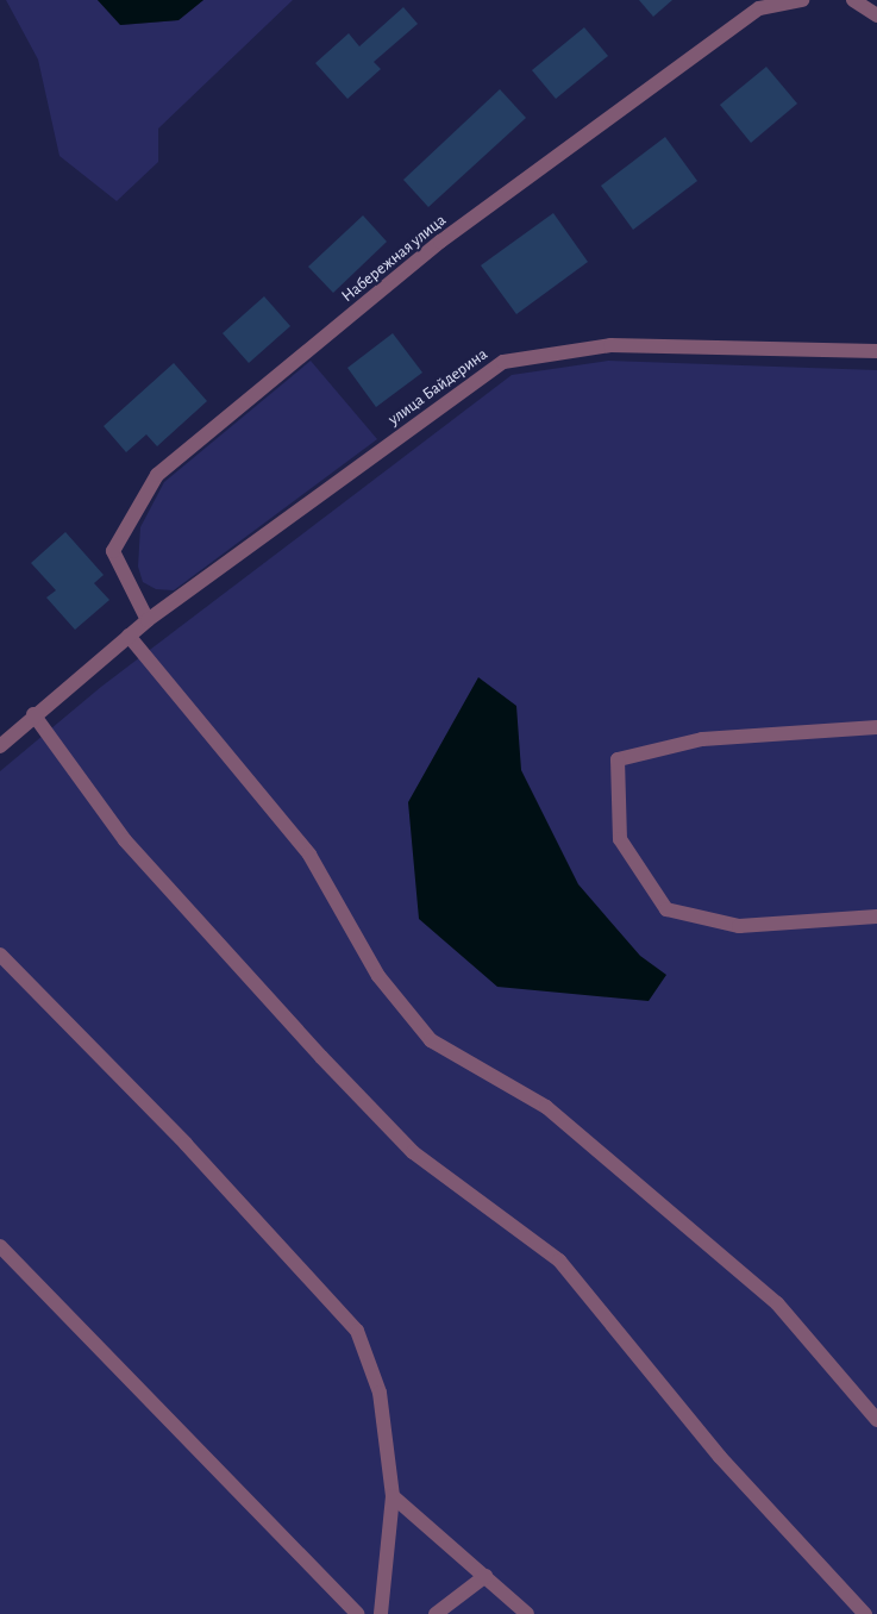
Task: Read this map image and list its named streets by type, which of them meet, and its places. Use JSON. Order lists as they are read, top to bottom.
{
  "streets": {
    "street": ["Набережная улица", "улица Байдерина"]
  },
  "crossings": [
    ["Набережная улица", "улица Байдерина"]
  ]
}
